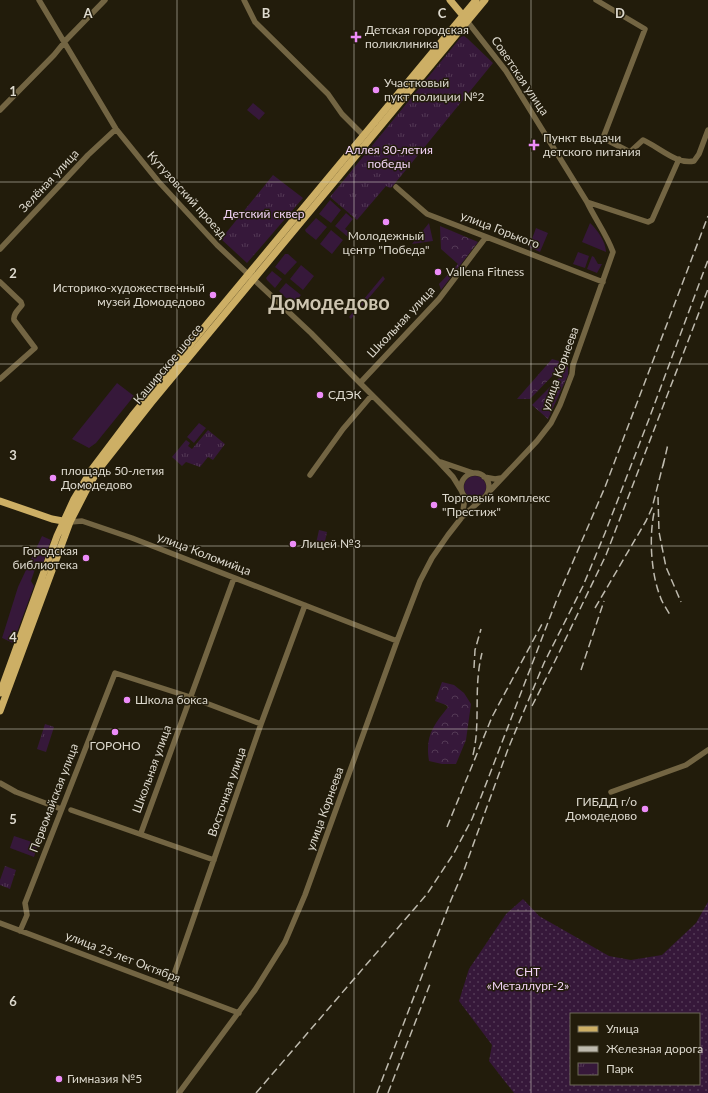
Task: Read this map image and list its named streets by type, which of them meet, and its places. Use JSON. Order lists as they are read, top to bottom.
{
  "streets": {
    "main road": ["Советская улица", "Каширское шоссе", "улица Коломийца"],
    "street": [
      "Зелёная улица",
      "Кутузовский проезд",
      "улица Горького",
      "Школьная улица",
      "улица Корнеева",
      "Восточная улица",
      "Первомайская улица",
      "улица 25 лет Октября"
    ]
  },
  "crossings": [
    ["Советская улица", "Каширское шоссе"],
    ["Советская улица", "улица Корнеева"],
    ["Зелёная улица", "Кутузовский проезд"],
    ["Кутузовский проезд", "Школьная улица"],
    ["Кутузовский проезд", "Каширское шоссе"],
    ["Кутузовский проезд", "улица Корнеева"],
    ["улица Горького", "Школьная улица"],
    ["улица Горького", "улица Корнеева"],
    ["Школьная улица", "улица Коломийца"],
    ["Школьная улица", "Первомайская улица"],
    ["Каширское шоссе", "улица Коломийца"],
    ["улица Корнеева", "улица Коломийца"],
    ["улица Корнеева", "улица 25 лет Октября"],
    ["улица Коломийца", "Восточная улица"],
    ["Восточная улица", "улица 25 лет Октября"],
    ["Первомайская улица", "улица 25 лет Октября"]
  ],
  "districts": ["Домодедово"],
  "parks": ["Аллея 30-летия победы", "Детский сквер", "СНТ «Металлург-2»"],
  "places": {
    "health": ["Детская городская поликлиника", "Пункт выдачи детского питания"],
    "other": [
      "Участковый пукт полиции №2",
      "Молодежный центр \"Победа\"",
      "Vallena Fitness",
      "Историко-художественный музей Домодедово",
      "СДЭК",
      "площадь 50-летия Домодедово",
      "Торговый комплекс \"Престиж\"",
      "Лицей №3",
      "Городская библиотека",
      "Школа бокса",
      "ГОРОНО",
      "ГИБДД г/о Домодедово",
      "Гимназия №5"
    ]
  },
  "legend": ["Улица", "Железная дорога", "Парк"],
  "grid": {
    "columns": [
      "A",
      "B",
      "C",
      "D"
    ],
    "rows": [
      "1",
      "2",
      "3",
      "4",
      "5",
      "6"
    ]
  }
}
